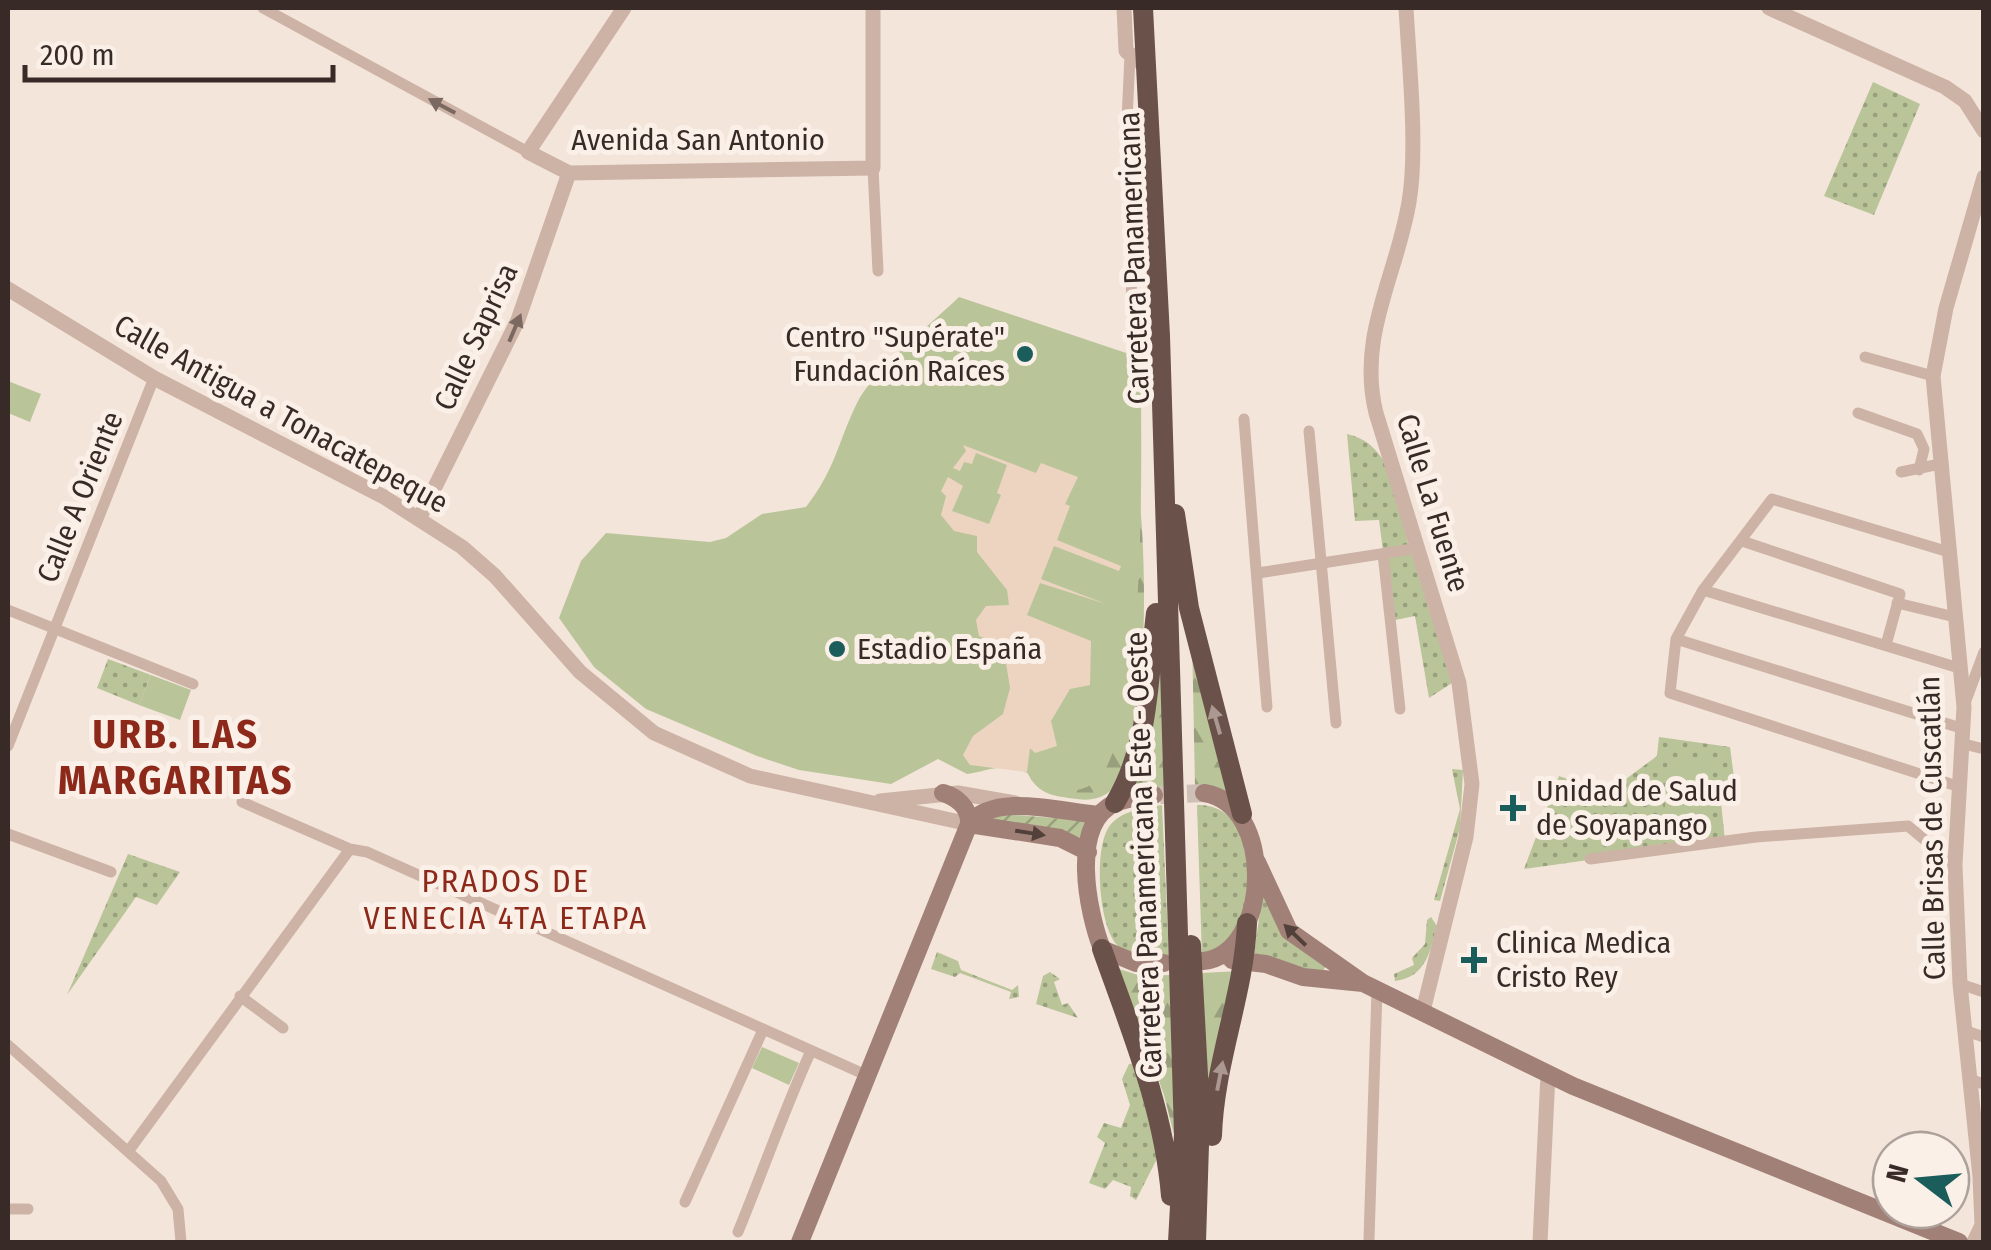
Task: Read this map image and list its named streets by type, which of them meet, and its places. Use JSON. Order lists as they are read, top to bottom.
{
  "streets": {
    "highway": ["Carretera Panamericana", "Carretera Panamericana Este - Oeste"],
    "main road": ["Calle Antigua a Tonacatepeque"],
    "street": [
      "Avenida San Antonio",
      "Calle Saprisa",
      "Calle A Oriente",
      "Calle La Fuente",
      "Calle Brisas de Cuscatlán"
    ]
  },
  "crossings": [
    ["Avenida San Antonio", "Calle Saprisa"],
    ["Carretera Panamericana", "Carretera Panamericana Este - Oeste"],
    ["Calle Saprisa", "Calle Antigua a Tonacatepeque"],
    ["Calle Antigua a Tonacatepeque", "Calle A Oriente"]
  ],
  "one_way": ["Avenida San Antonio", "Calle Saprisa"],
  "districts": ["URB. LAS MARGARITAS", "PRADOS DE VENECIA 4TA ETAPA"],
  "places": {
    "other": ["Centro \"Supérate\" Fundación Raíces", "Estadio España"],
    "health": ["Unidad de Salud de Soyapango", "Clinica Medica Cristo Rey"]
  },
  "scale_bar": "200 m",
  "north": "left"
}
